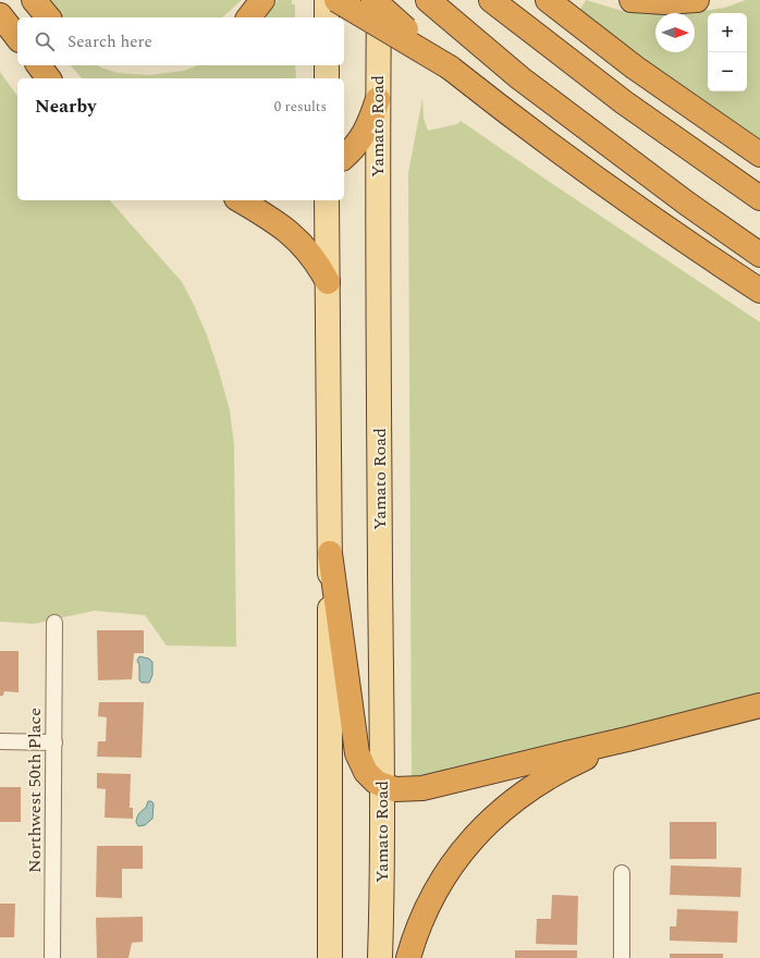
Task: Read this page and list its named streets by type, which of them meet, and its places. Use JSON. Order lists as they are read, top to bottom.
{
  "streets": {
    "main road": ["Yamato Road"],
    "street": ["Northwest 50th Place"]
  },
  "north": "right",
  "page": {
    "map_buttons": ["+", "−"],
    "search": "Search here",
    "heading": ["Nearby", "0 results"]
  }
}
